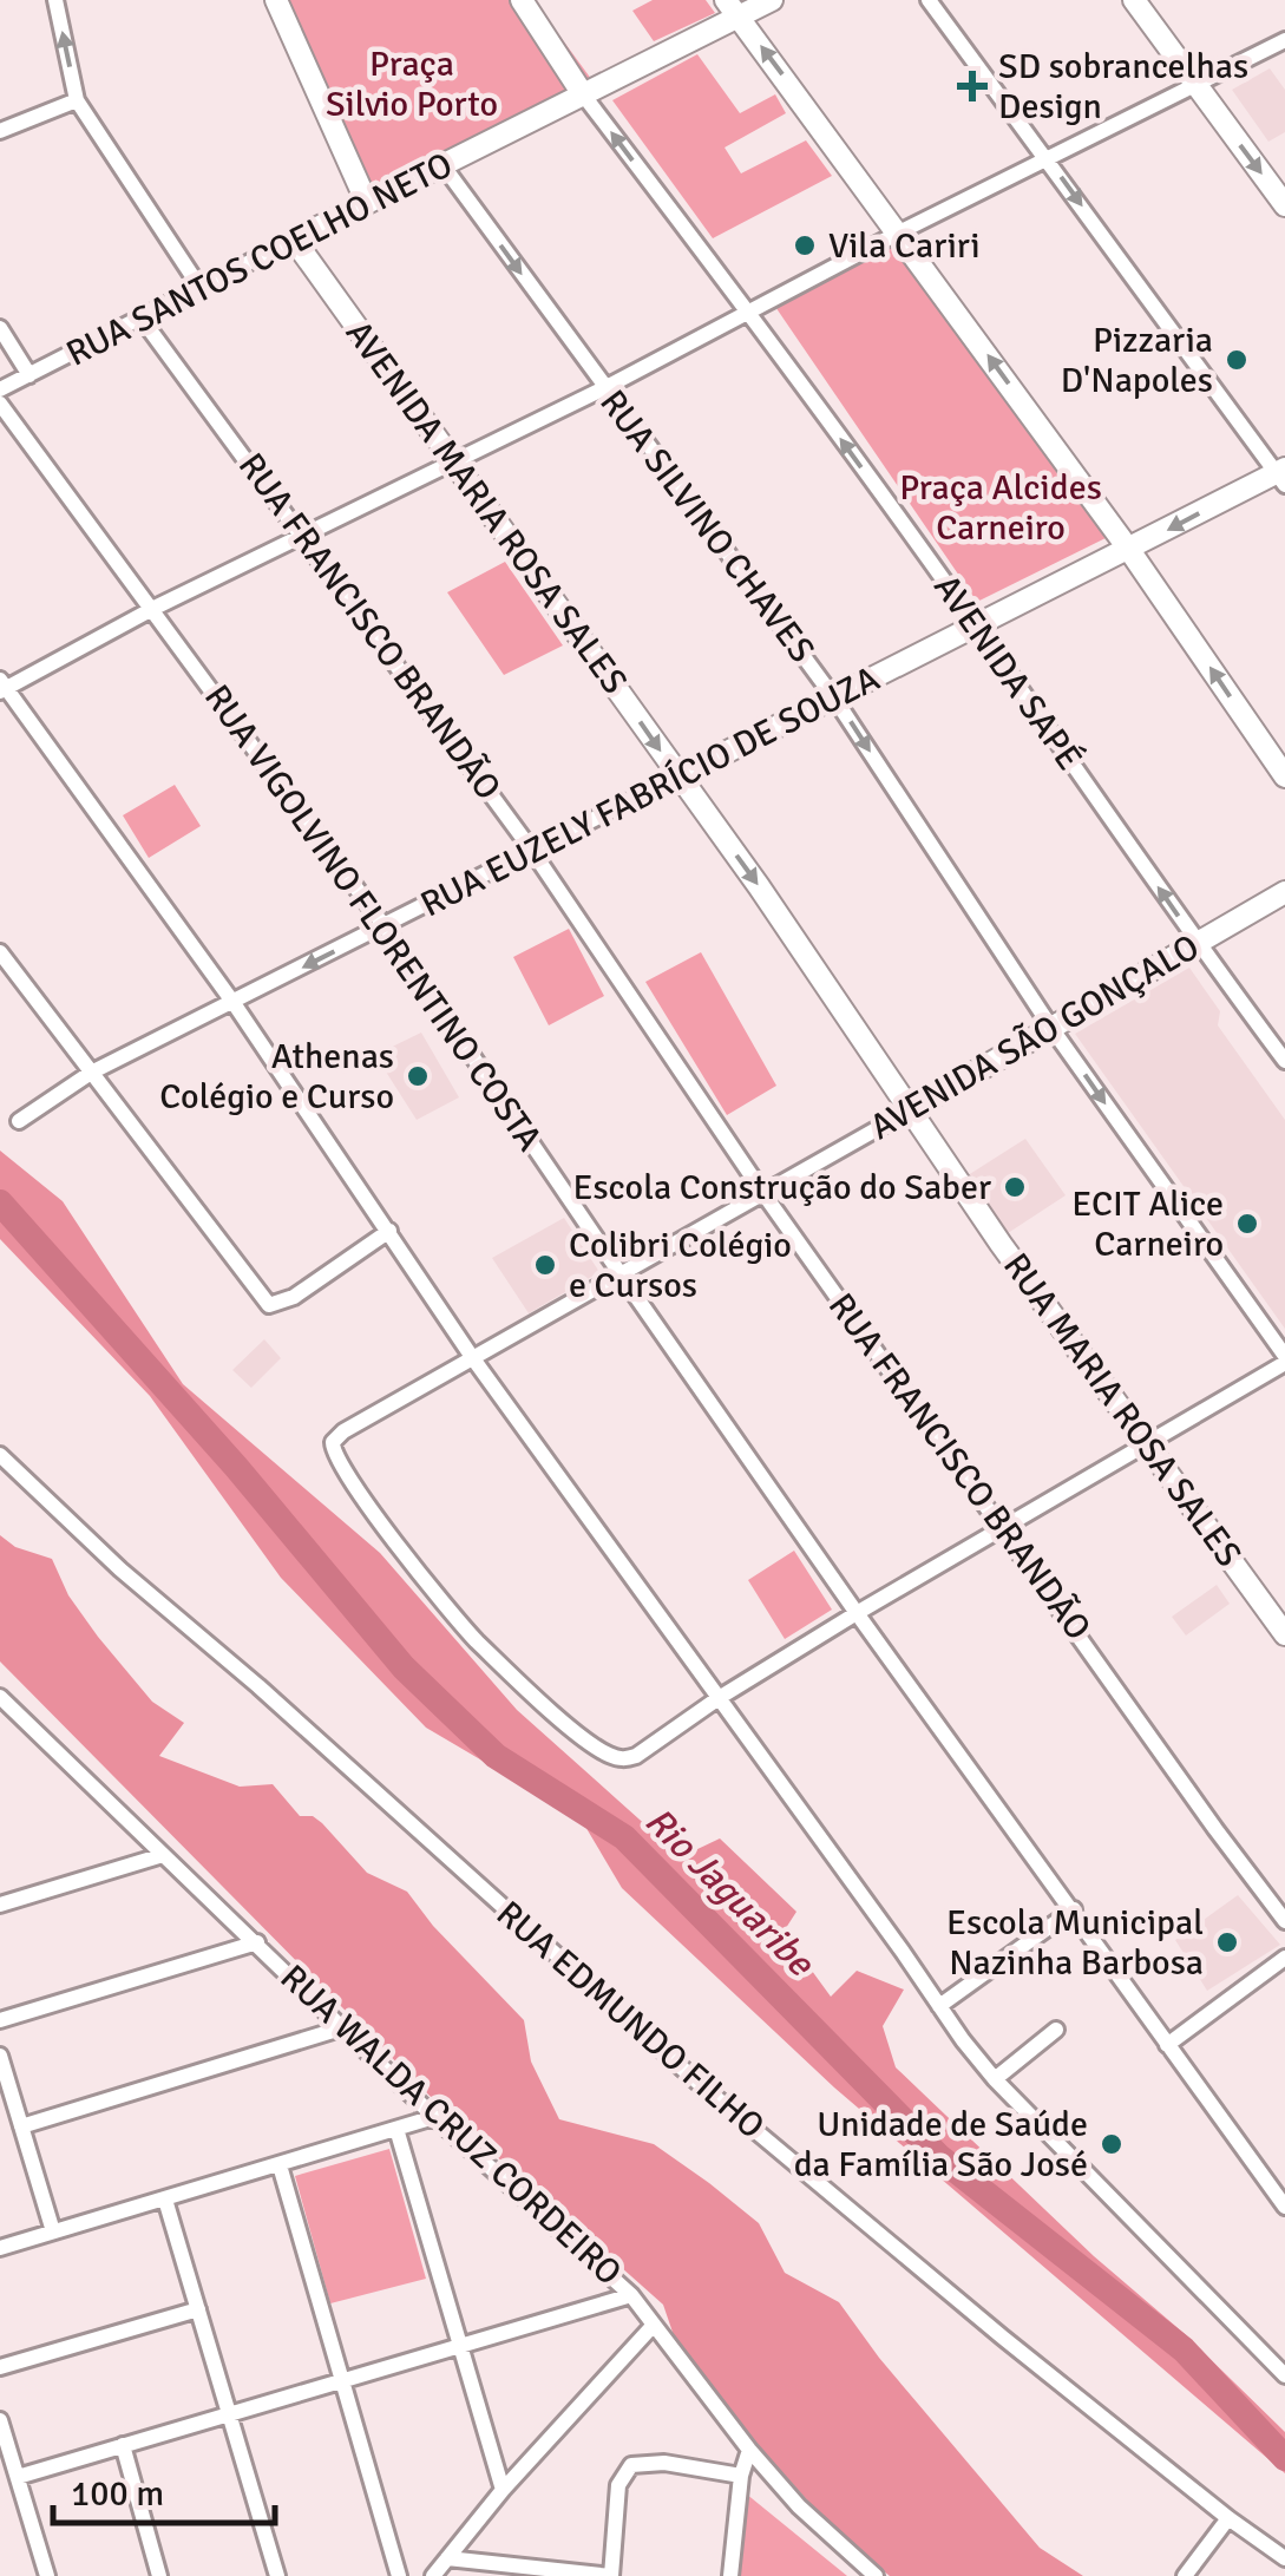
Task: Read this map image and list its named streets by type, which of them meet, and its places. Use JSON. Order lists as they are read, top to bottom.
{
  "streets": {
    "main road": [
      "RUA SANTOS COELHO NETO",
      "AVENIDA MARIA ROSA SALES",
      "AVENIDA SAPÉ",
      "RUA EUZELY FABRÍCIO DE SOUZA",
      "AVENIDA SÃO GONÇALO",
      "RUA MARIA ROSA SALES"
    ],
    "street": [
      "RUA SILVINO CHAVES",
      "RUA FRANCISCO BRANDÃO",
      "RUA VIGOLVINO FLORENTINO COSTA",
      "RUA EDMUNDO FILHO",
      "RUA WALDA CRUZ CORDEIRO"
    ]
  },
  "crossings": [
    ["RUA SANTOS COELHO NETO", "AVENIDA MARIA ROSA SALES"],
    ["RUA SANTOS COELHO NETO", "RUA SILVINO CHAVES"],
    ["RUA SANTOS COELHO NETO", "RUA FRANCISCO BRANDÃO"],
    ["RUA SANTOS COELHO NETO", "AVENIDA SAPÉ"],
    ["AVENIDA MARIA ROSA SALES", "RUA EUZELY FABRÍCIO DE SOUZA"],
    ["AVENIDA MARIA ROSA SALES", "RUA MARIA ROSA SALES"],
    ["RUA SILVINO CHAVES", "RUA EUZELY FABRÍCIO DE SOUZA"],
    ["RUA SILVINO CHAVES", "AVENIDA SÃO GONÇALO"],
    ["RUA FRANCISCO BRANDÃO", "RUA EUZELY FABRÍCIO DE SOUZA"],
    ["RUA FRANCISCO BRANDÃO", "AVENIDA SÃO GONÇALO"],
    ["AVENIDA SAPÉ", "RUA EUZELY FABRÍCIO DE SOUZA"],
    ["AVENIDA SAPÉ", "AVENIDA SÃO GONÇALO"],
    ["RUA EUZELY FABRÍCIO DE SOUZA", "RUA VIGOLVINO FLORENTINO COSTA"],
    ["RUA EUZELY FABRÍCIO DE SOUZA", "RUA MARIA ROSA SALES"],
    ["RUA VIGOLVINO FLORENTINO COSTA", "AVENIDA SÃO GONÇALO"],
    ["AVENIDA SÃO GONÇALO", "RUA MARIA ROSA SALES"]
  ],
  "one_way": [
    "AVENIDA MARIA ROSA SALES",
    "RUA SILVINO CHAVES",
    "AVENIDA SAPÉ",
    "RUA MARIA ROSA SALES"
  ],
  "water": ["Rio Jaguaribe"],
  "parks": ["Praça Silvio Porto", "Praça Alcides Carneiro"],
  "places": {
    "health": ["SD sobrancelhas Design"],
    "other": [
      "Vila Cariri",
      "Pizzaria D'Napoles",
      "Athenas Colégio e Curso",
      "Escola Construção do Saber",
      "ECIT Alice Carneiro",
      "Colibri Colégio e Cursos",
      "Escola Municipal Nazinha Barbosa",
      "Unidade de Saúde da Família São José"
    ]
  },
  "scale_bar": "100 m"
}
